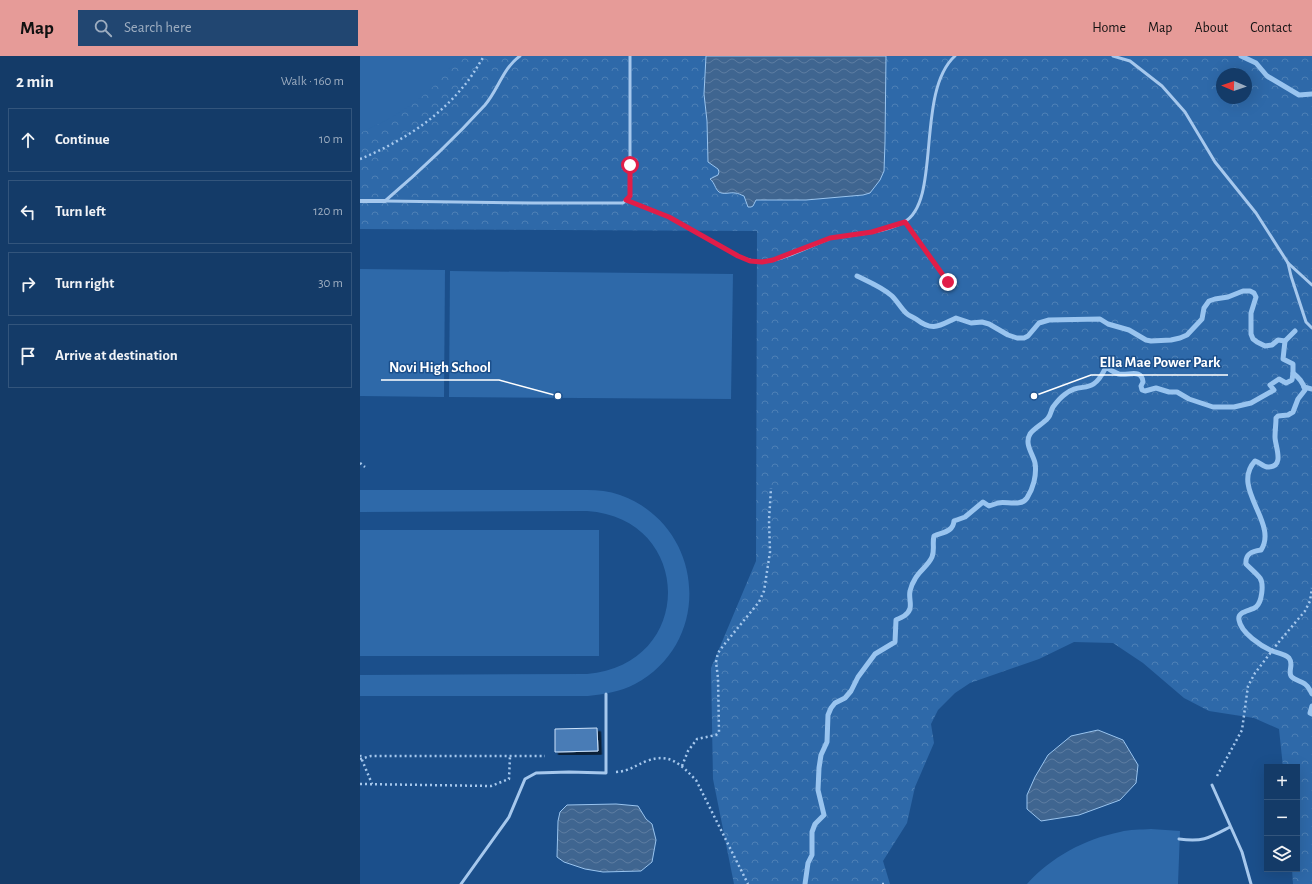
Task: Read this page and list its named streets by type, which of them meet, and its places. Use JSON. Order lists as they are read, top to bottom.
{
  "places": ["Novi High School", "Ella Mae Power Park"],
  "north": "left",
  "page": {
    "header": "Map",
    "search": "Search here",
    "nav": [
      "Home",
      "Map",
      "About",
      "Contact"
    ],
    "heading": ["2 min", "Walk · 160 m"],
    "list": [
      ["Continue", "10 m"],
      ["Turn left", "120 m"],
      ["Turn right", "30 m"],
      "Arrive at destination"
    ],
    "map_buttons": ["+", "−"]
  }
}
